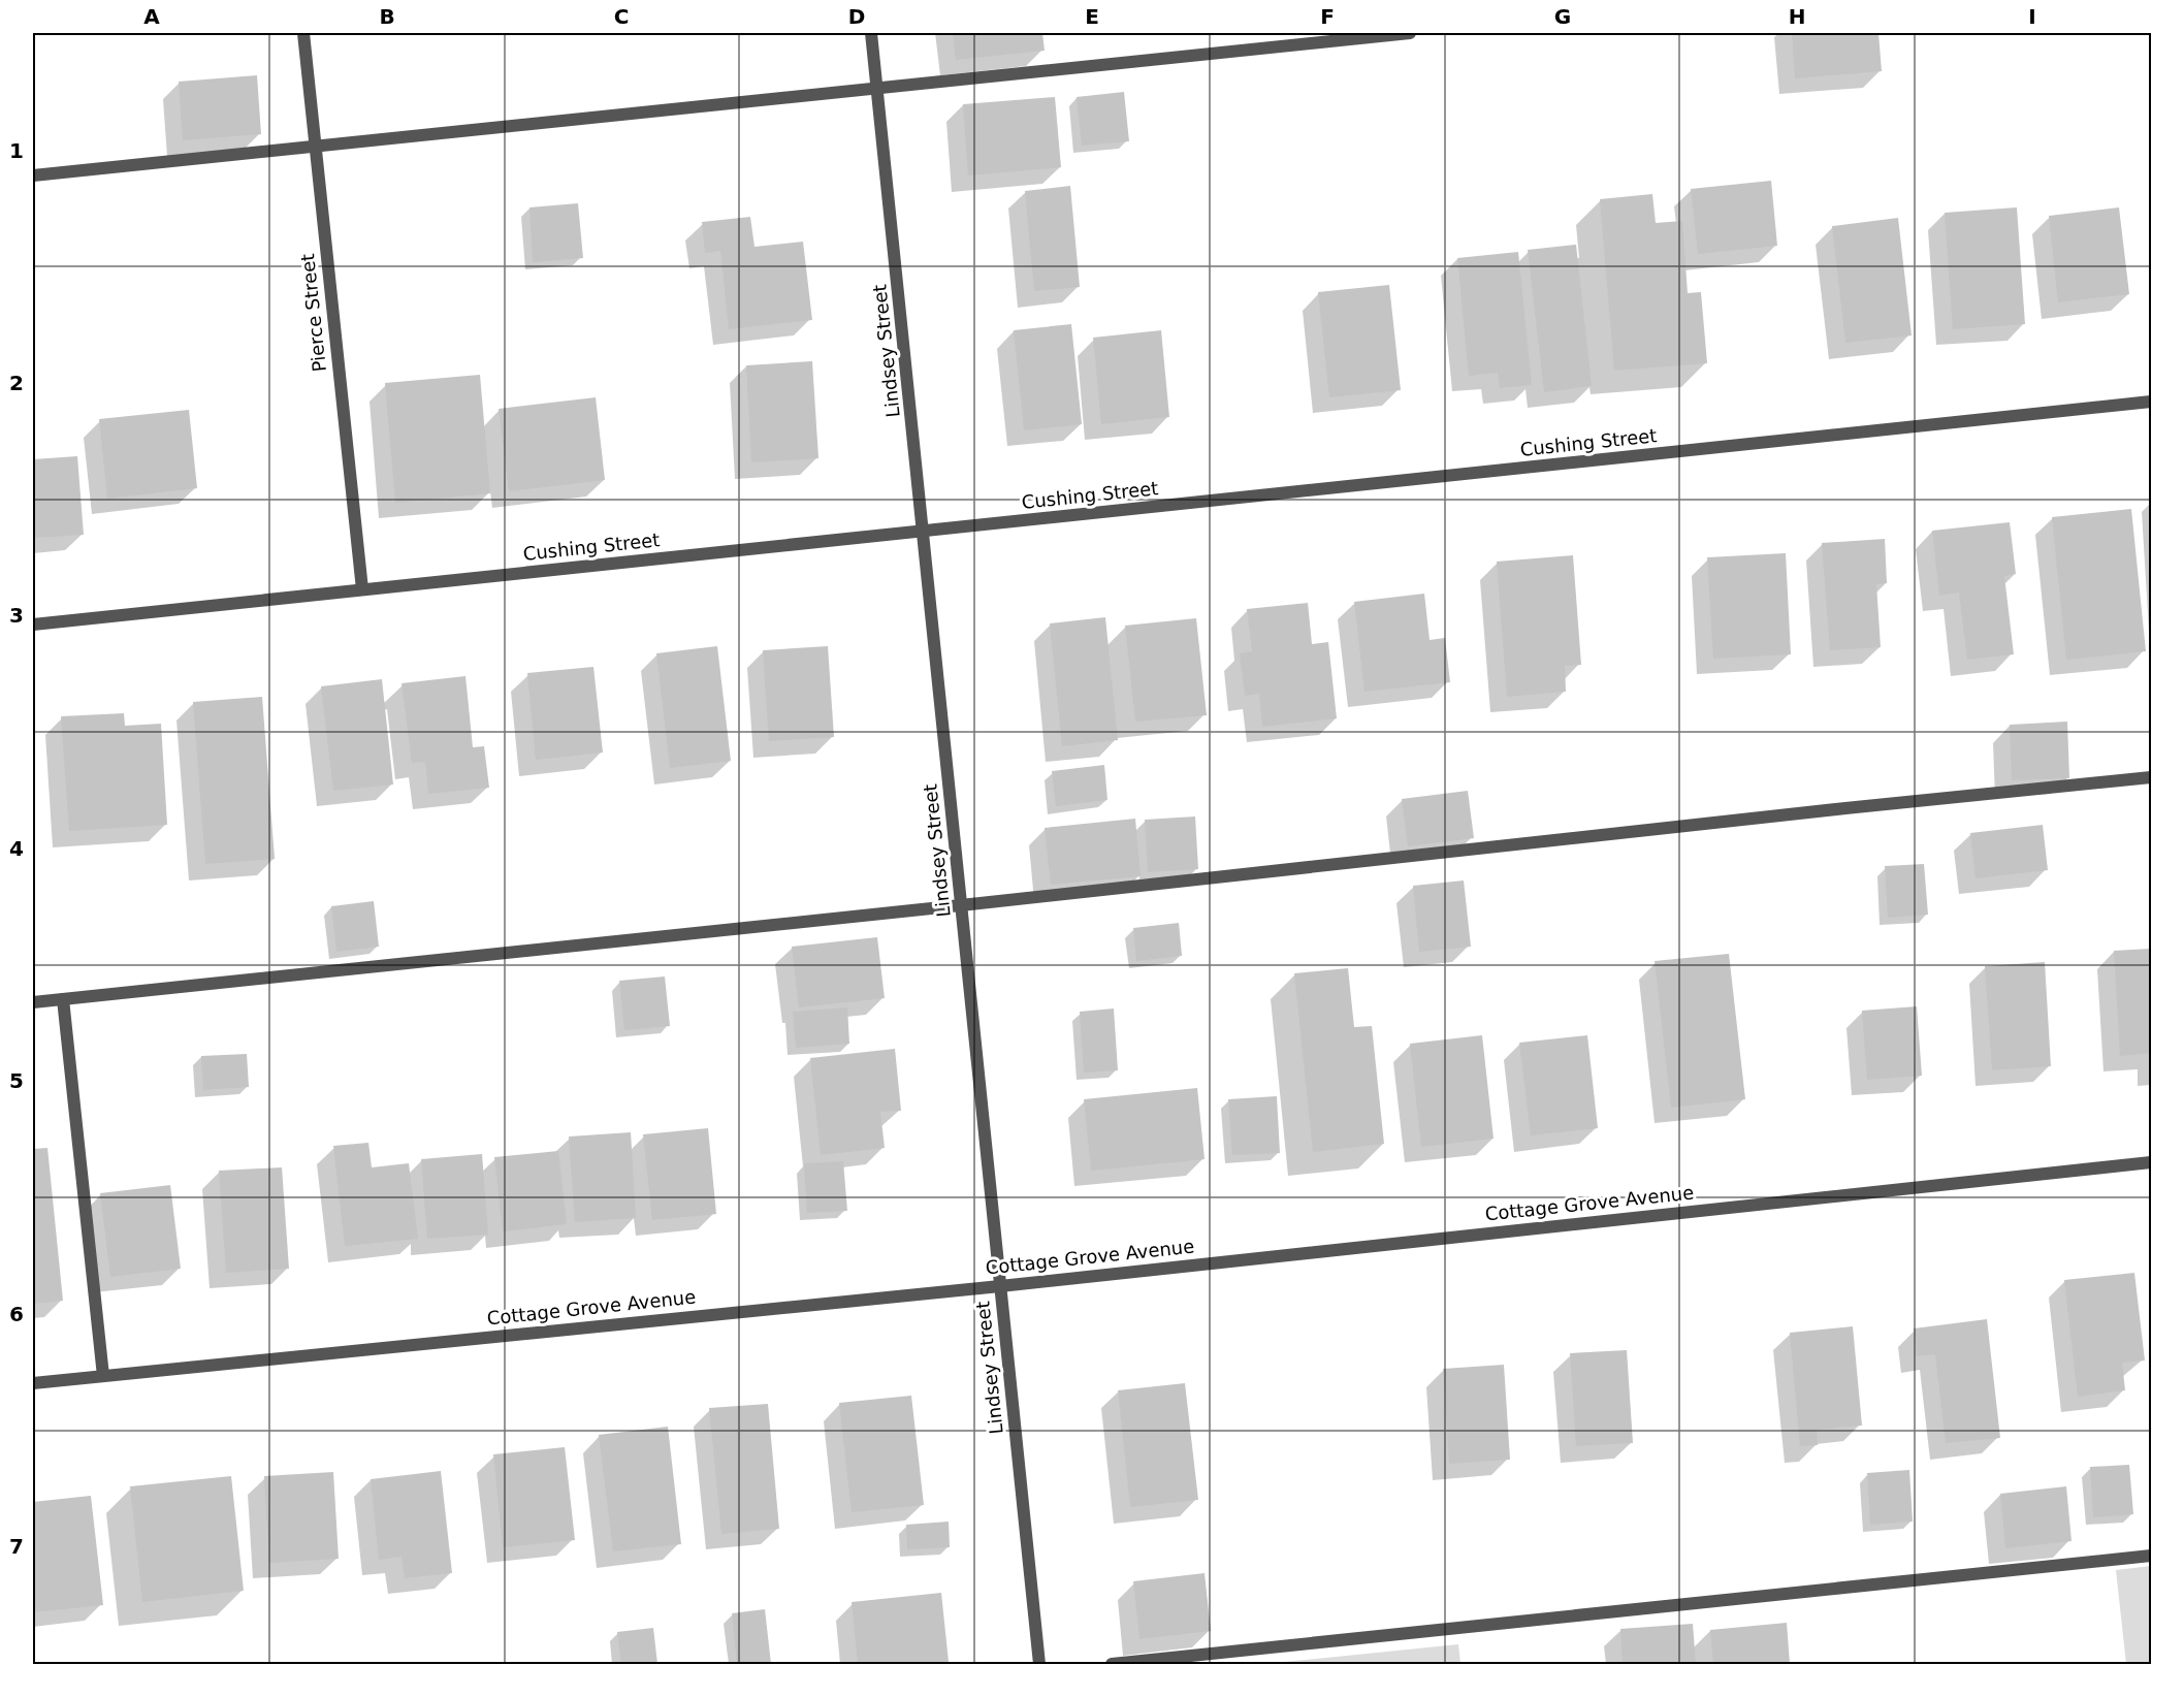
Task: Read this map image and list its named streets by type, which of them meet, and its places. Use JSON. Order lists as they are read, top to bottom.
{
  "streets": {
    "street": [
      "Pierce Street",
      "Lindsey Street",
      "Cushing Street",
      "Cottage Grove Avenue"
    ]
  },
  "crossings": [
    ["Pierce Street", "Cushing Street"],
    ["Lindsey Street", "Cushing Street"],
    ["Lindsey Street", "Cottage Grove Avenue"]
  ],
  "grid": {
    "columns": [
      "A",
      "B",
      "C",
      "D",
      "E",
      "F",
      "G",
      "H",
      "I"
    ],
    "rows": [
      "1",
      "2",
      "3",
      "4",
      "5",
      "6",
      "7"
    ]
  }
}
